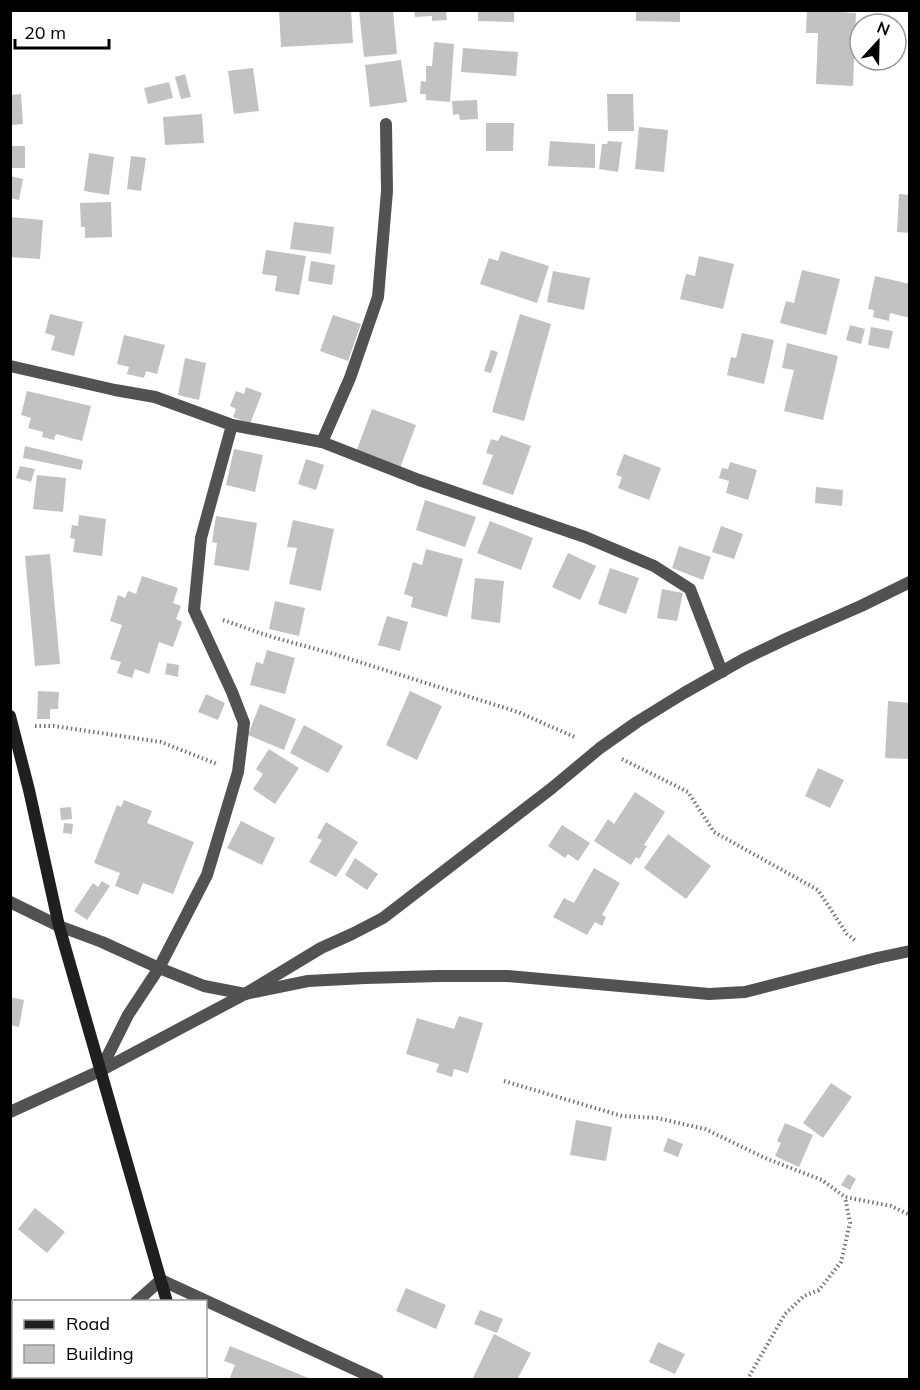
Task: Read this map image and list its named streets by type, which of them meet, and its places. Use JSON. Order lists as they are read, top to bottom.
{
  "legend": ["Road", "Building"],
  "scale_bar": "20 m",
  "north": "top"
}
